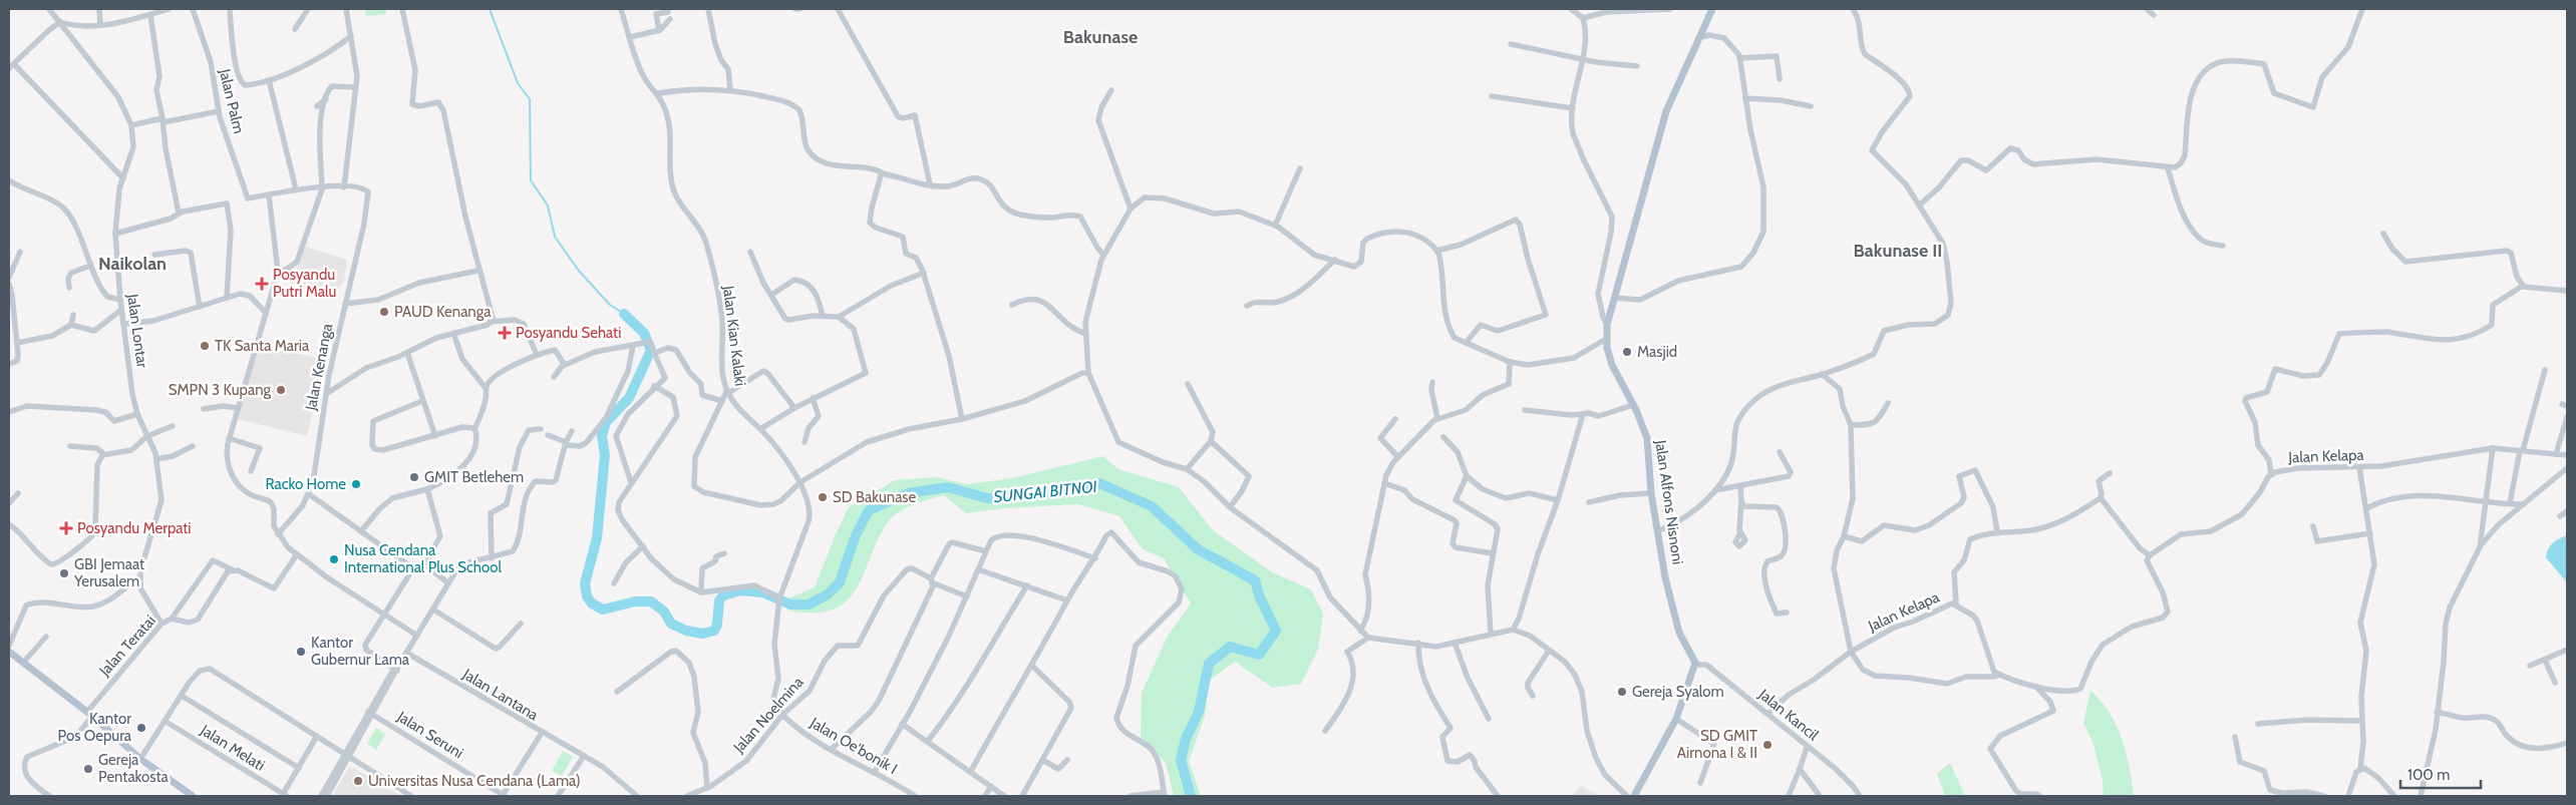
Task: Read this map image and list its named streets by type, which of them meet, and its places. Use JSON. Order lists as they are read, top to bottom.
{
  "streets": {
    "main road": ["Jalan Alfons Nisnoni"],
    "street": [
      "Jalan Palm",
      "Jalan Lontar",
      "Jalan Kian Kalaki",
      "Jalan Kenanga",
      "Jalan Kelapa",
      "Jalan Teratai",
      "Jalan Lantana",
      "Jalan Noelmina",
      "Jalan Kancil",
      "Jalan Seruni",
      "Jalan Oe'bonik I",
      "Jalan Melati"
    ]
  },
  "crossings": [
    ["Jalan Palm", "Jalan Kenanga"],
    ["Jalan Kelapa", "Jalan Kancil"],
    ["Jalan Alfons Nisnoni", "Jalan Kancil"],
    ["Jalan Noelmina", "Jalan Oe'bonik I"]
  ],
  "districts": ["Bakunase", "Bakunase II", "Naikolan"],
  "water": ["SUNGAI BITNOI"],
  "places": {
    "health": ["Posyandu Putri Malu", "Posyandu Sehati", "Posyandu Merpati"],
    "other": [
      "PAUD Kenanga",
      "TK Santa Maria",
      "Masjid",
      "SMPN 3 Kupang",
      "GMIT Betlehem",
      "Racko Home",
      "SD Bakunase",
      "Nusa Cendana International Plus School",
      "GBI Jemaat Yerusalem",
      "Kantor Gubernur Lama",
      "Gereja Syalom",
      "Kantor Pos Oepura",
      "SD GMIT Airnona I & II",
      "Gereja Pentakosta",
      "Universitas Nusa Cendana (Lama)"
    ]
  },
  "scale_bar": "100 m"
}
